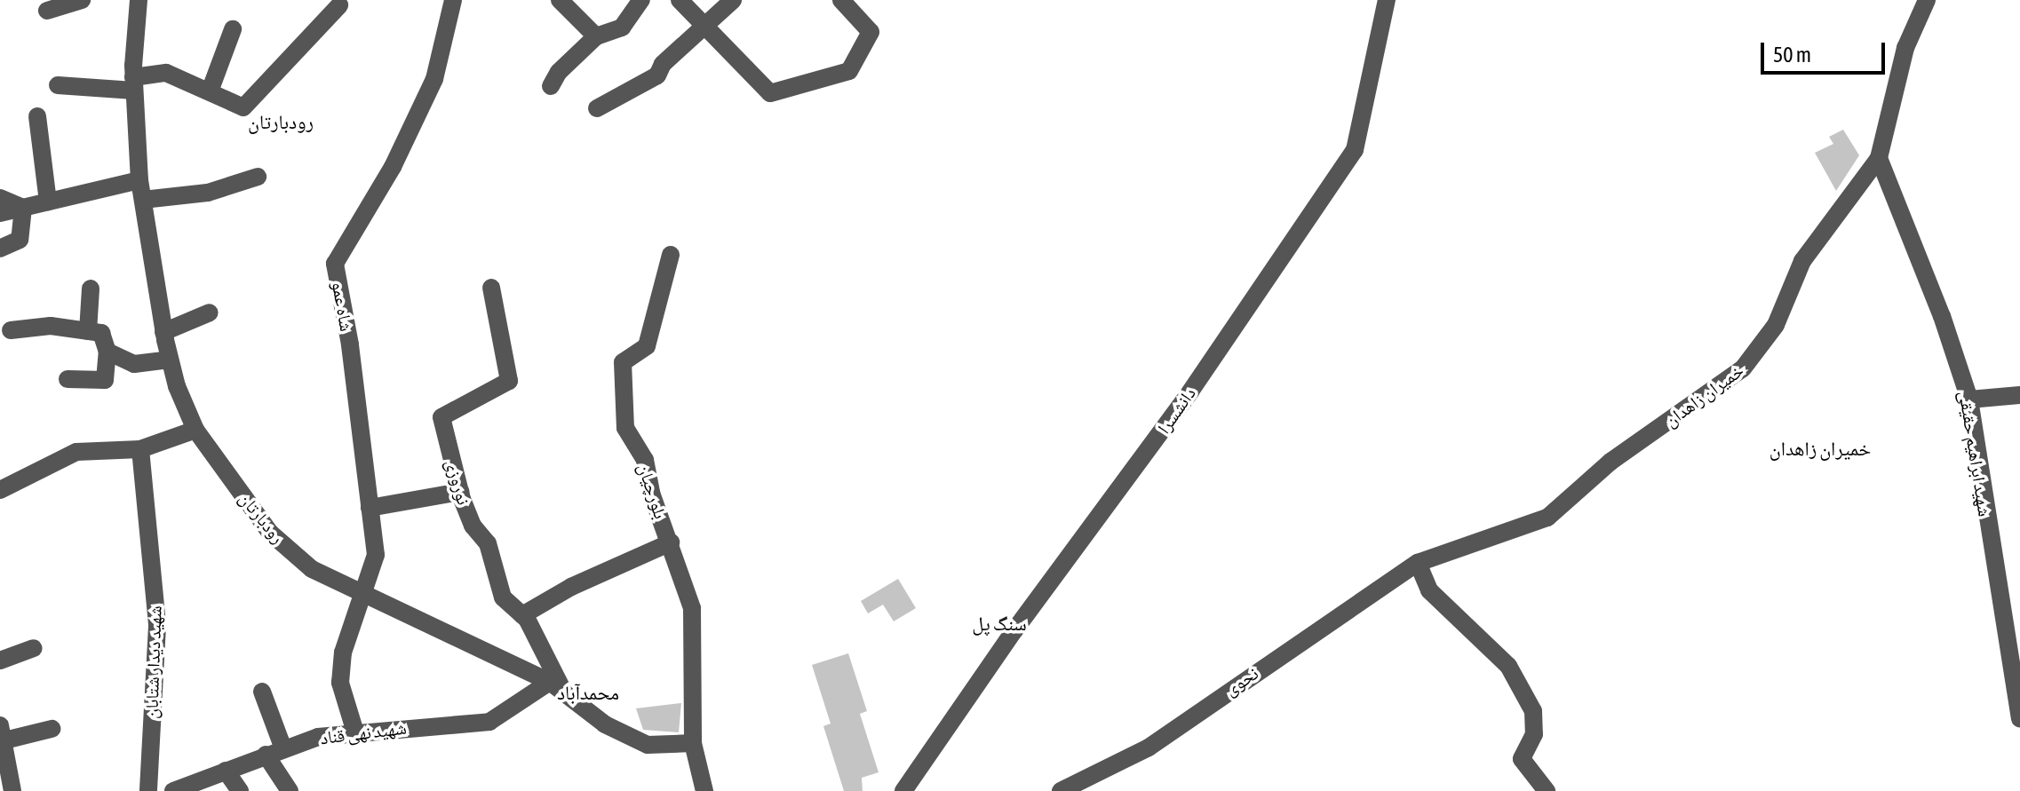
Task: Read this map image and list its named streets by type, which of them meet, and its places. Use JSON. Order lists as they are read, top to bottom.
{
  "streets": {
    "street": [
      "شاه عمو",
      "خمیران زاهدان",
      "دانشسرا",
      "شهید ابراهیم حقیقی",
      "نوروزی",
      "بلورچیان",
      "رودبارتان",
      "شهید دیدار شتابان",
      "نحوی",
      "شهید نهی قناد"
    ]
  },
  "crossings": [
    ["شاه عمو", "رودبارتان"],
    ["شاه عمو", "شهید نهی قناد"],
    ["خمیران زاهدان", "شهید ابراهیم حقیقی"],
    ["خمیران زاهدان", "نحوی"],
    ["نوروزی", "رودبارتان"],
    ["نوروزی", "شهید نهی قناد"],
    ["بلورچیان", "رودبارتان"],
    ["رودبارتان", "شهید نهی قناد"]
  ],
  "districts": [
    "رودبارتان",
    "خمیران زاهدان",
    "سنگ پل",
    "محمدآباد"
  ],
  "scale_bar": "50 m"
}
